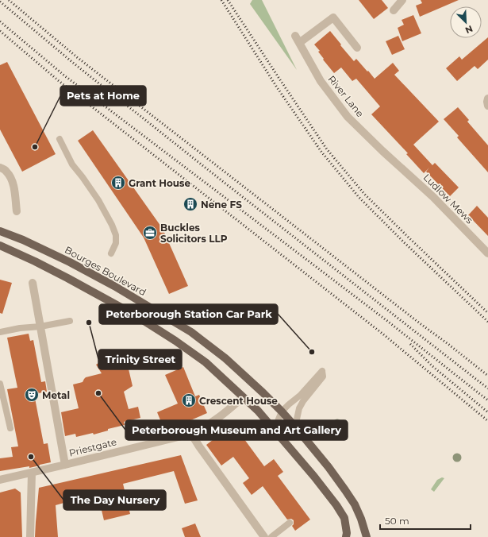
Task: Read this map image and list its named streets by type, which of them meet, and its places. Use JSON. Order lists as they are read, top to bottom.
{
  "streets": {
    "main road": ["Bourges Boulevard"],
    "street": ["River Lane", "Ludlow Mews", "Priestgate"]
  },
  "crossings": [
    ["River Lane", "Ludlow Mews"]
  ],
  "places": {
    "other": [
      "Pets at Home",
      "Trinity Street",
      "Peterborough Station Car Park",
      "Peterborough Museum and Art Gallery",
      "The Day Nursery"
    ],
    "building": ["Grant House", "Nene FS", "Crescent House"],
    "office": ["Buckles Solicitors LLP"],
    "theatre": ["Metal"]
  },
  "scale_bar": "50 m",
  "north": "bottom right"
}
